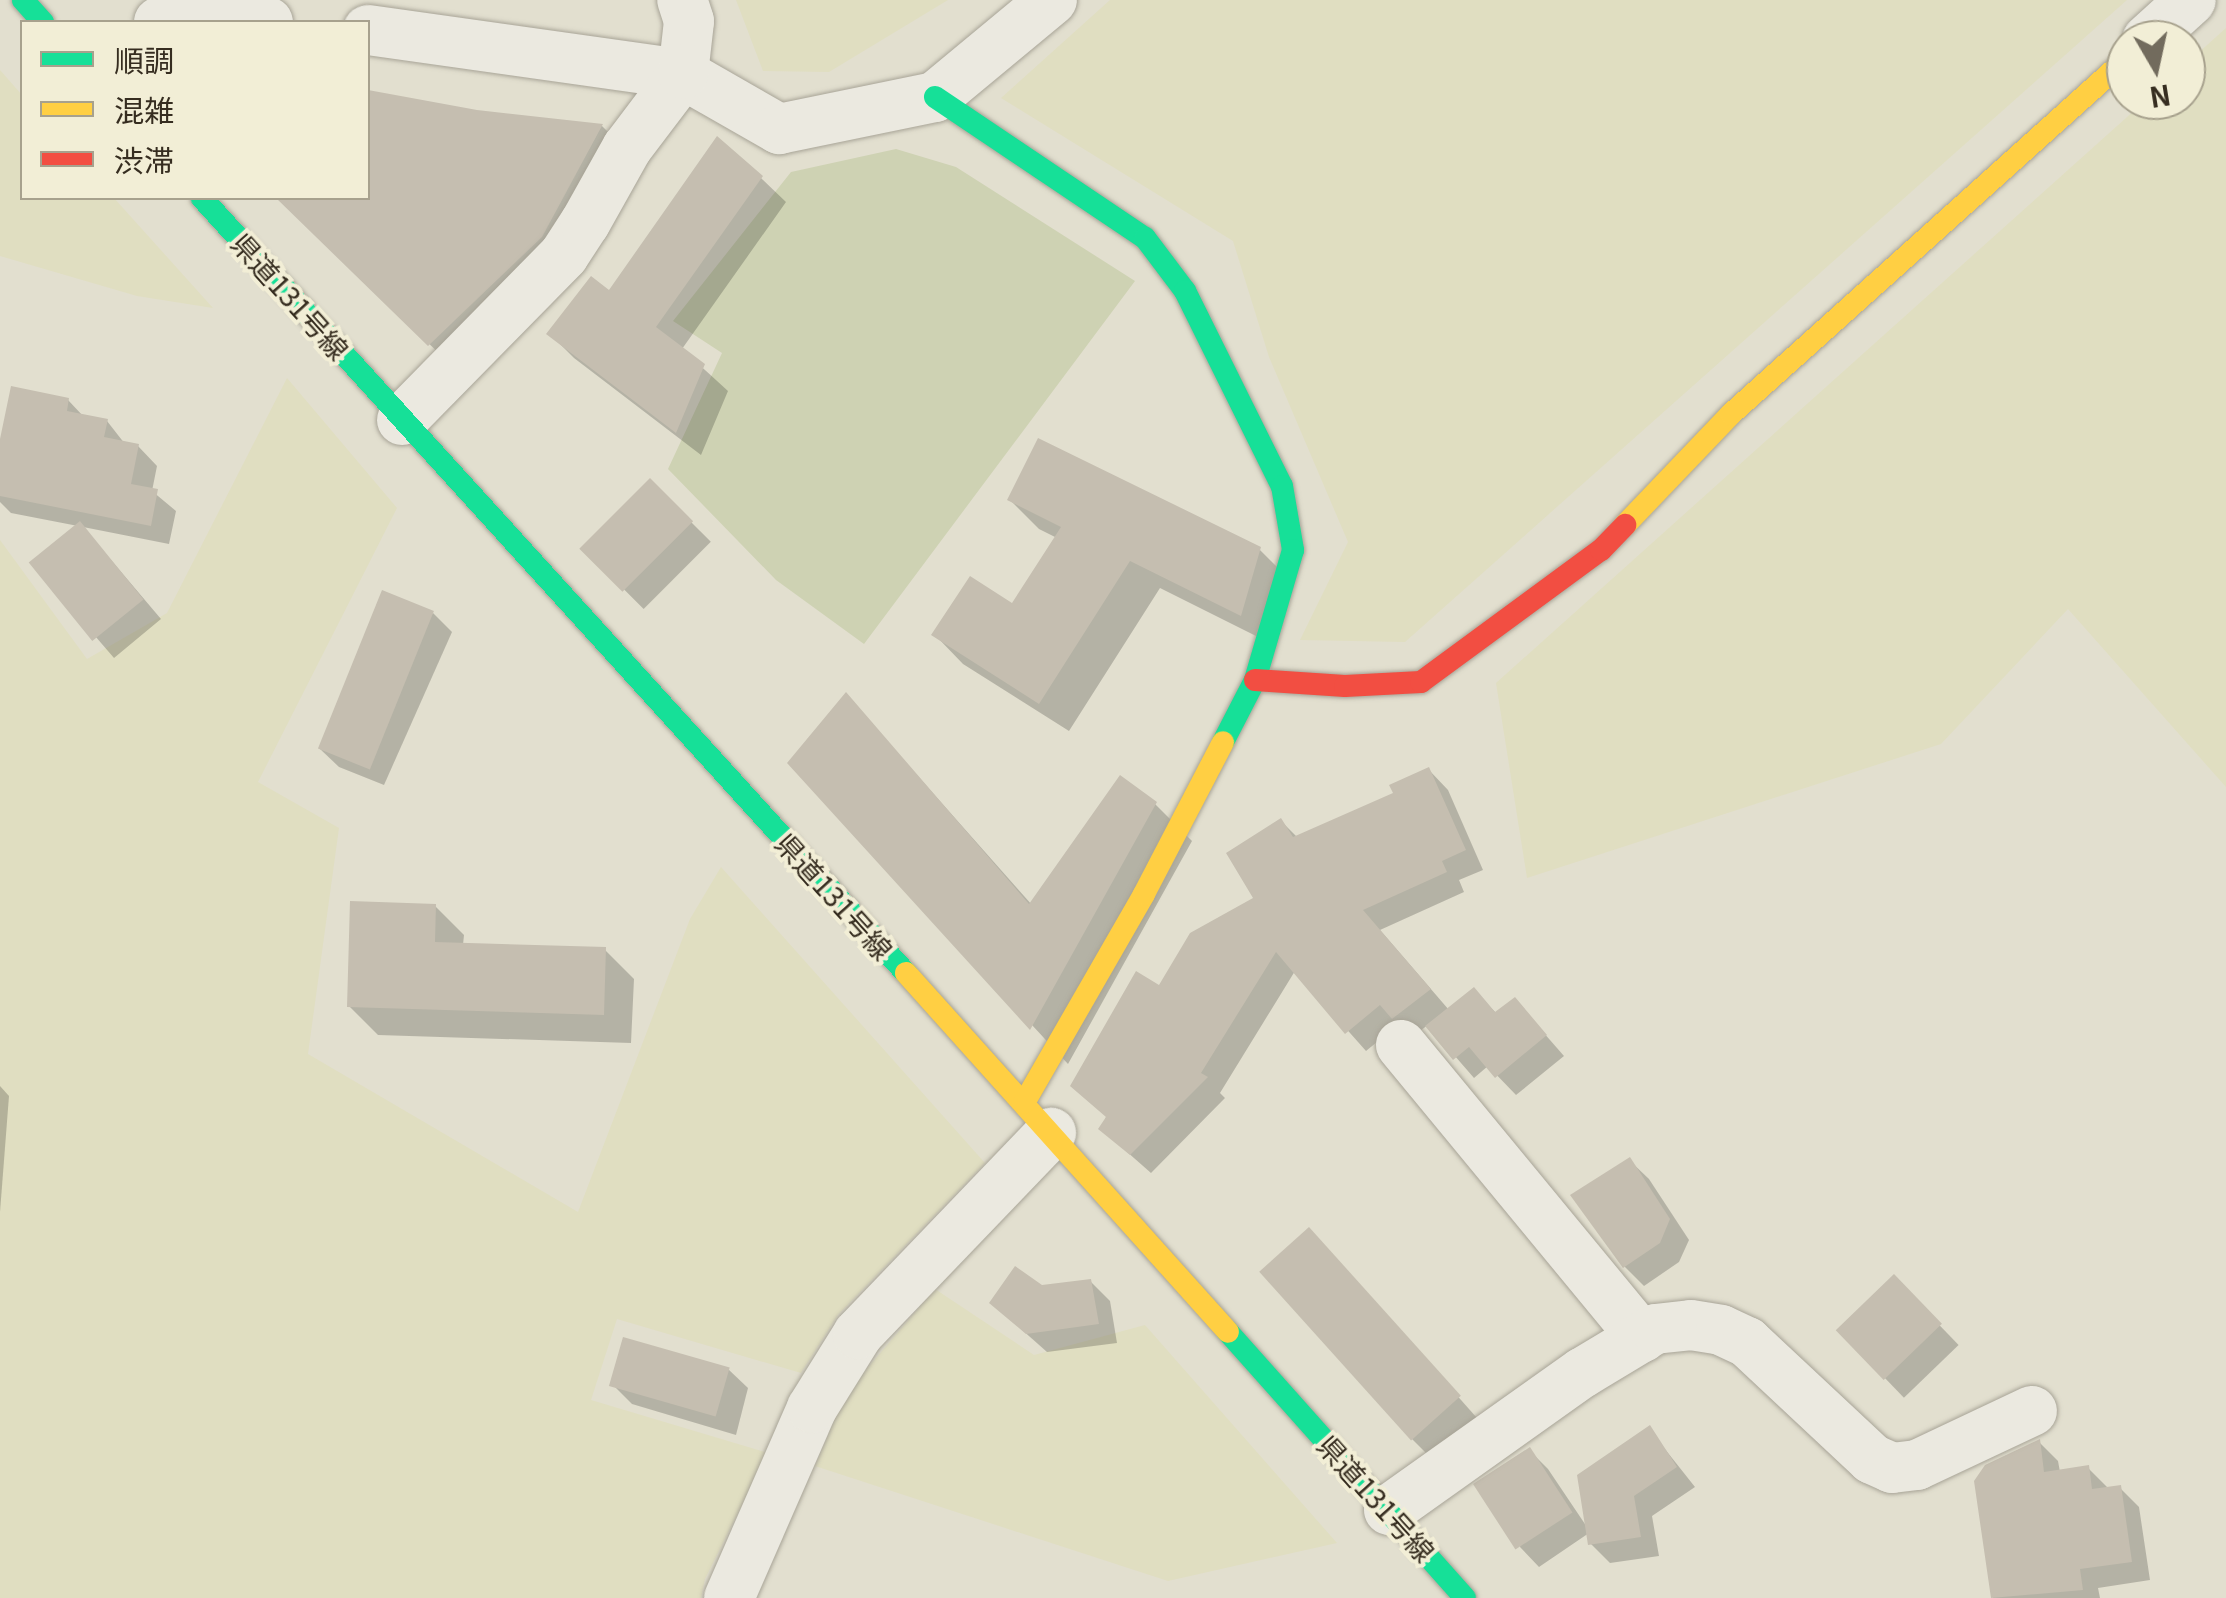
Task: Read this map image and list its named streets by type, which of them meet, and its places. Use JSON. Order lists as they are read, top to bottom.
{
  "streets": {
    "street": ["県道131号線"]
  },
  "legend": ["順調", "混雑", "渋滞"],
  "north": "bottom"
}
